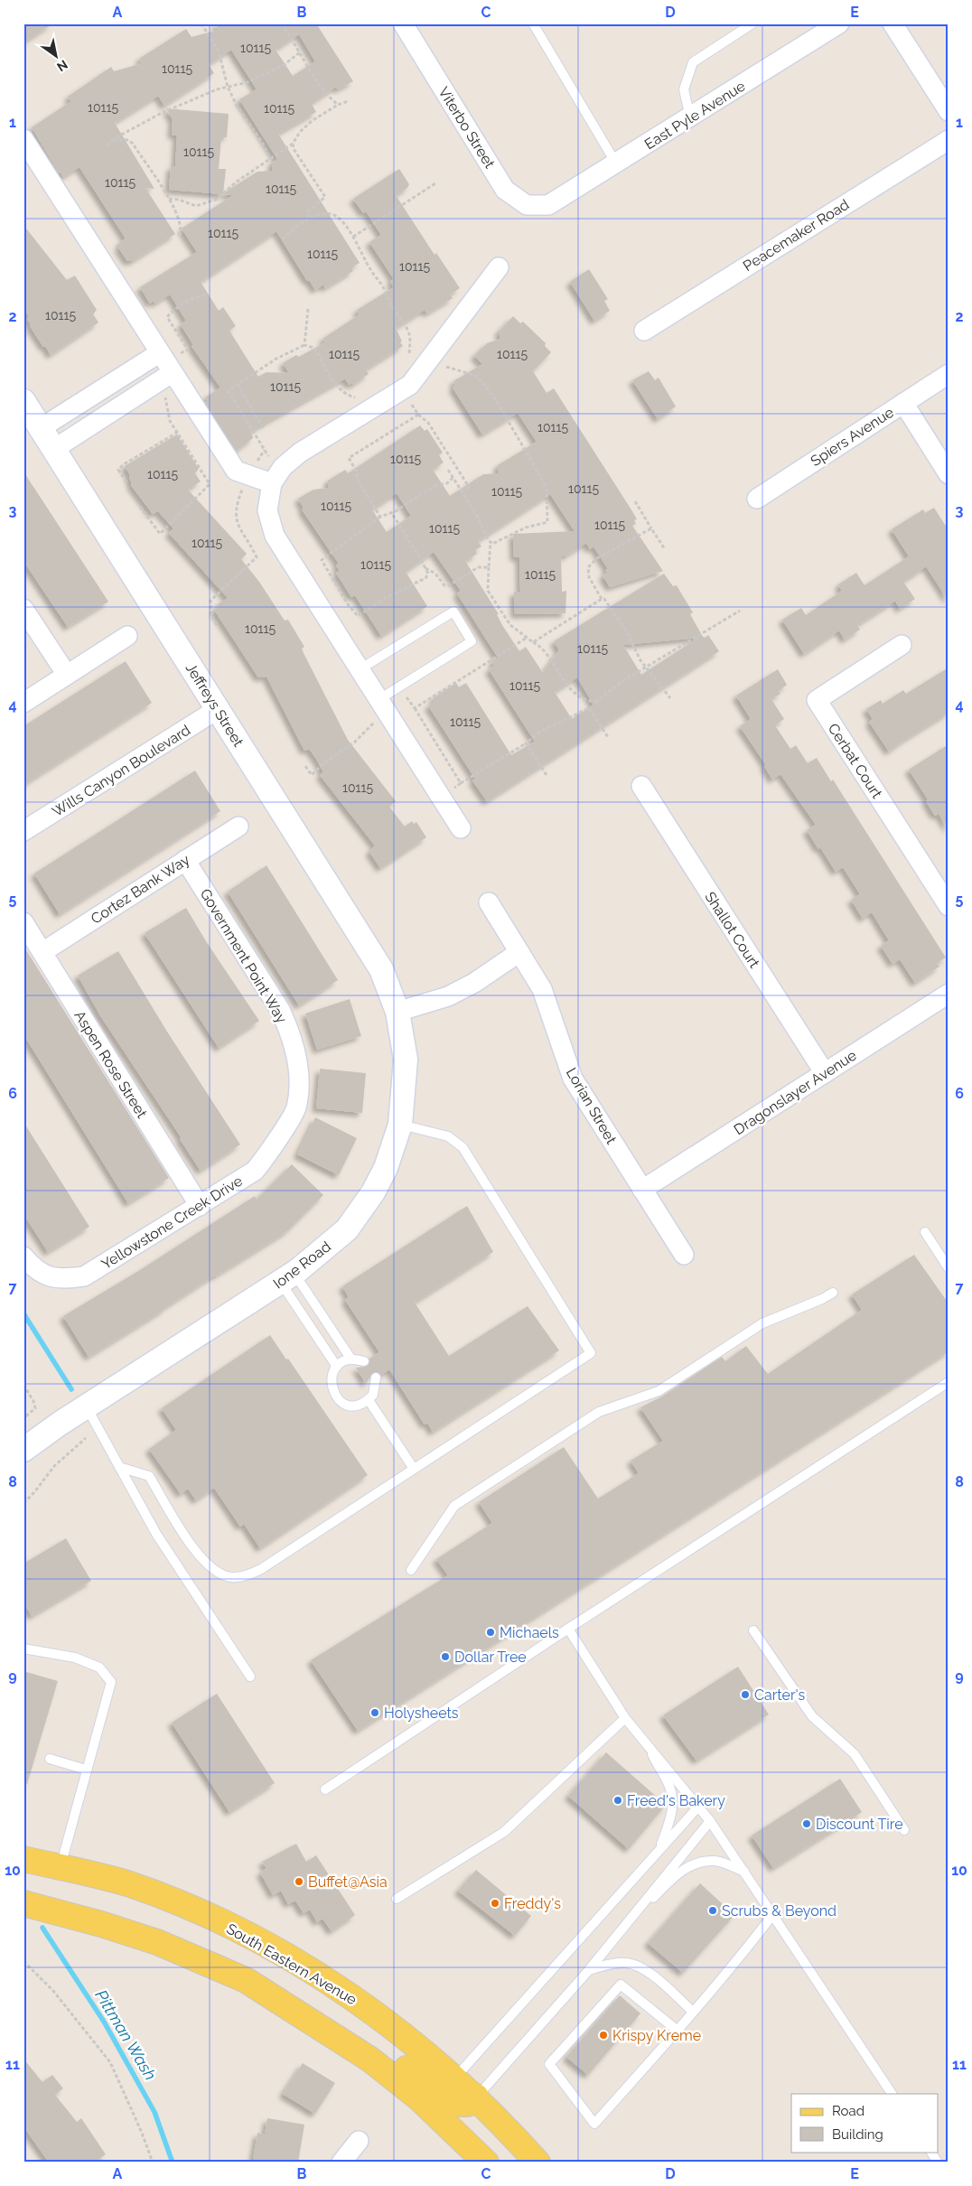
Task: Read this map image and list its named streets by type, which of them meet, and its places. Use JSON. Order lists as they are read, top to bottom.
{
  "streets": {
    "main road": ["South Eastern Avenue"],
    "street": [
      "East Pyle Avenue",
      "Viterbo Street",
      "Peacemaker Road",
      "Spiers Avenue",
      "Jeffreys Street",
      "Cerbat Court",
      "Wills Canyon Boulevard",
      "Cortez Bank Way",
      "Shallot Court",
      "Government Point Way",
      "Aspen Rose Street",
      "Dragonslayer Avenue",
      "Lorian Street",
      "Yellowstone Creek Drive",
      "Ione Road"
    ]
  },
  "crossings": [
    ["East Pyle Avenue", "Viterbo Street"],
    ["Jeffreys Street", "Wills Canyon Boulevard"],
    ["Jeffreys Street", "Ione Road"],
    ["Cortez Bank Way", "Government Point Way"],
    ["Cortez Bank Way", "Aspen Rose Street"],
    ["Shallot Court", "Dragonslayer Avenue"],
    ["Government Point Way", "Yellowstone Creek Drive"],
    ["Aspen Rose Street", "Yellowstone Creek Drive"],
    ["Dragonslayer Avenue", "Lorian Street"]
  ],
  "water": ["Pittman Wash"],
  "places": [
    "Michaels",
    "Dollar Tree",
    "Carter's",
    "Holysheets",
    "Freed's Bakery",
    "Discount Tire",
    "Buffet@Asia",
    "Freddy's",
    "Scrubs & Beyond",
    "Krispy Kreme"
  ],
  "house_numbers": [
    "10115",
    "10115",
    "10115",
    "10115",
    "10115",
    "10115",
    "10115",
    "10115",
    "10115",
    "10115",
    "10115",
    "10115",
    "10115",
    "10115",
    "10115",
    "10115",
    "10115",
    "10115",
    "10115",
    "10115",
    "10115",
    "10115",
    "10115",
    "10115",
    "10115",
    "10115",
    "10115",
    "10115",
    "10115",
    "10115"
  ],
  "legend": ["Road", "Building"],
  "north": "bottom right",
  "grid": {
    "columns": [
      "A",
      "B",
      "C",
      "D",
      "E"
    ],
    "rows": [
      "1",
      "2",
      "3",
      "4",
      "5",
      "6",
      "7",
      "8",
      "9",
      "10",
      "11"
    ]
  }
}
